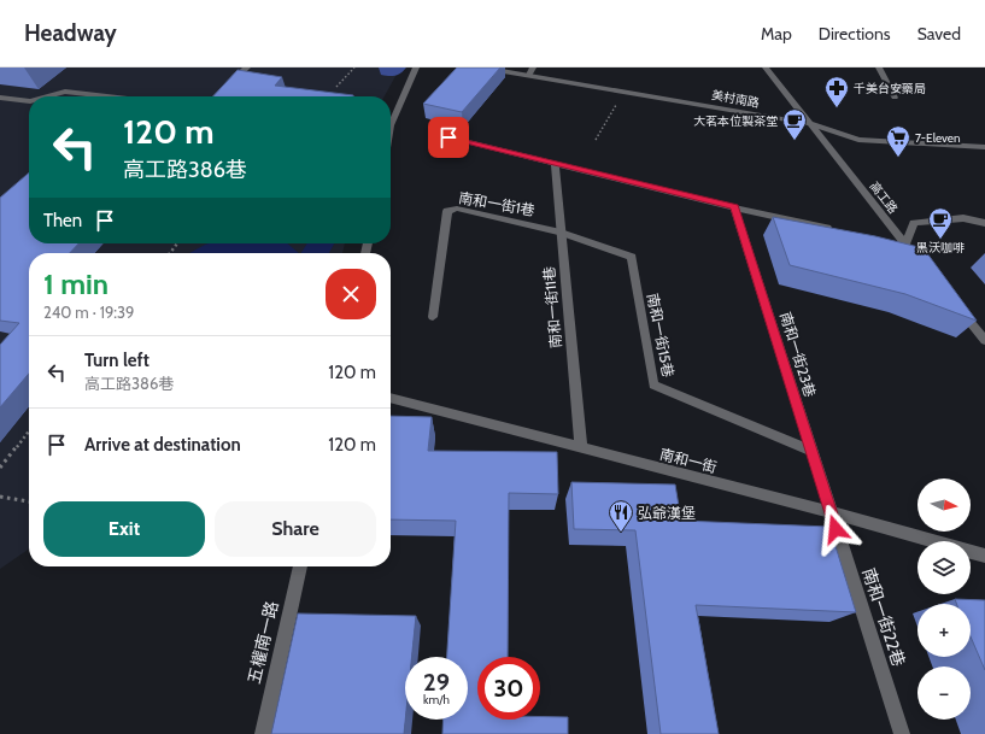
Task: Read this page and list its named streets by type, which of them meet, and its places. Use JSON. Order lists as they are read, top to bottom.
{
  "streets": {
    "street": [
      "美村南路",
      "高工路",
      "南和一街1巷",
      "南和一街11巷",
      "南和一街15巷",
      "南和一街23巷",
      "南和一街",
      "南和一街22巷",
      "五權南一路"
    ]
  },
  "crossings": [
    ["美村南路", "高工路"],
    ["南和一街1巷", "南和一街11巷"],
    ["南和一街1巷", "南和一街15巷"],
    ["南和一街11巷", "南和一街15巷"],
    ["南和一街11巷", "南和一街"],
    ["南和一街15巷", "南和一街23巷"],
    ["南和一街23巷", "南和一街"],
    ["南和一街23巷", "南和一街22巷"],
    ["南和一街", "南和一街22巷"]
  ],
  "places": {
    "pharmacy": ["千美台安藥局"],
    "cafe": ["大茗本位製茶堂", "黑沃咖啡"],
    "supermarket": ["7-Eleven"],
    "restaurant": ["弘爺漢堡"]
  },
  "north": "right",
  "page": {
    "header": "Headway",
    "nav": ["Map", "Directions", "Saved"],
    "turn": ["120 m", "高工路386巷"],
    "then": "Then",
    "heading": ["1 min", "240 m · 19:39"],
    "list": [
      {
        "name": "Turn left",
        "note": "高工路386巷",
        "value": "120 m"
      },
      {
        "name": "Arrive at destination",
        "value": "120 m"
      }
    ],
    "map_buttons": ["+", "−"],
    "buttons": ["Exit", "Share"],
    "speed": "29 km/h",
    "limit": "30"
  }
}
